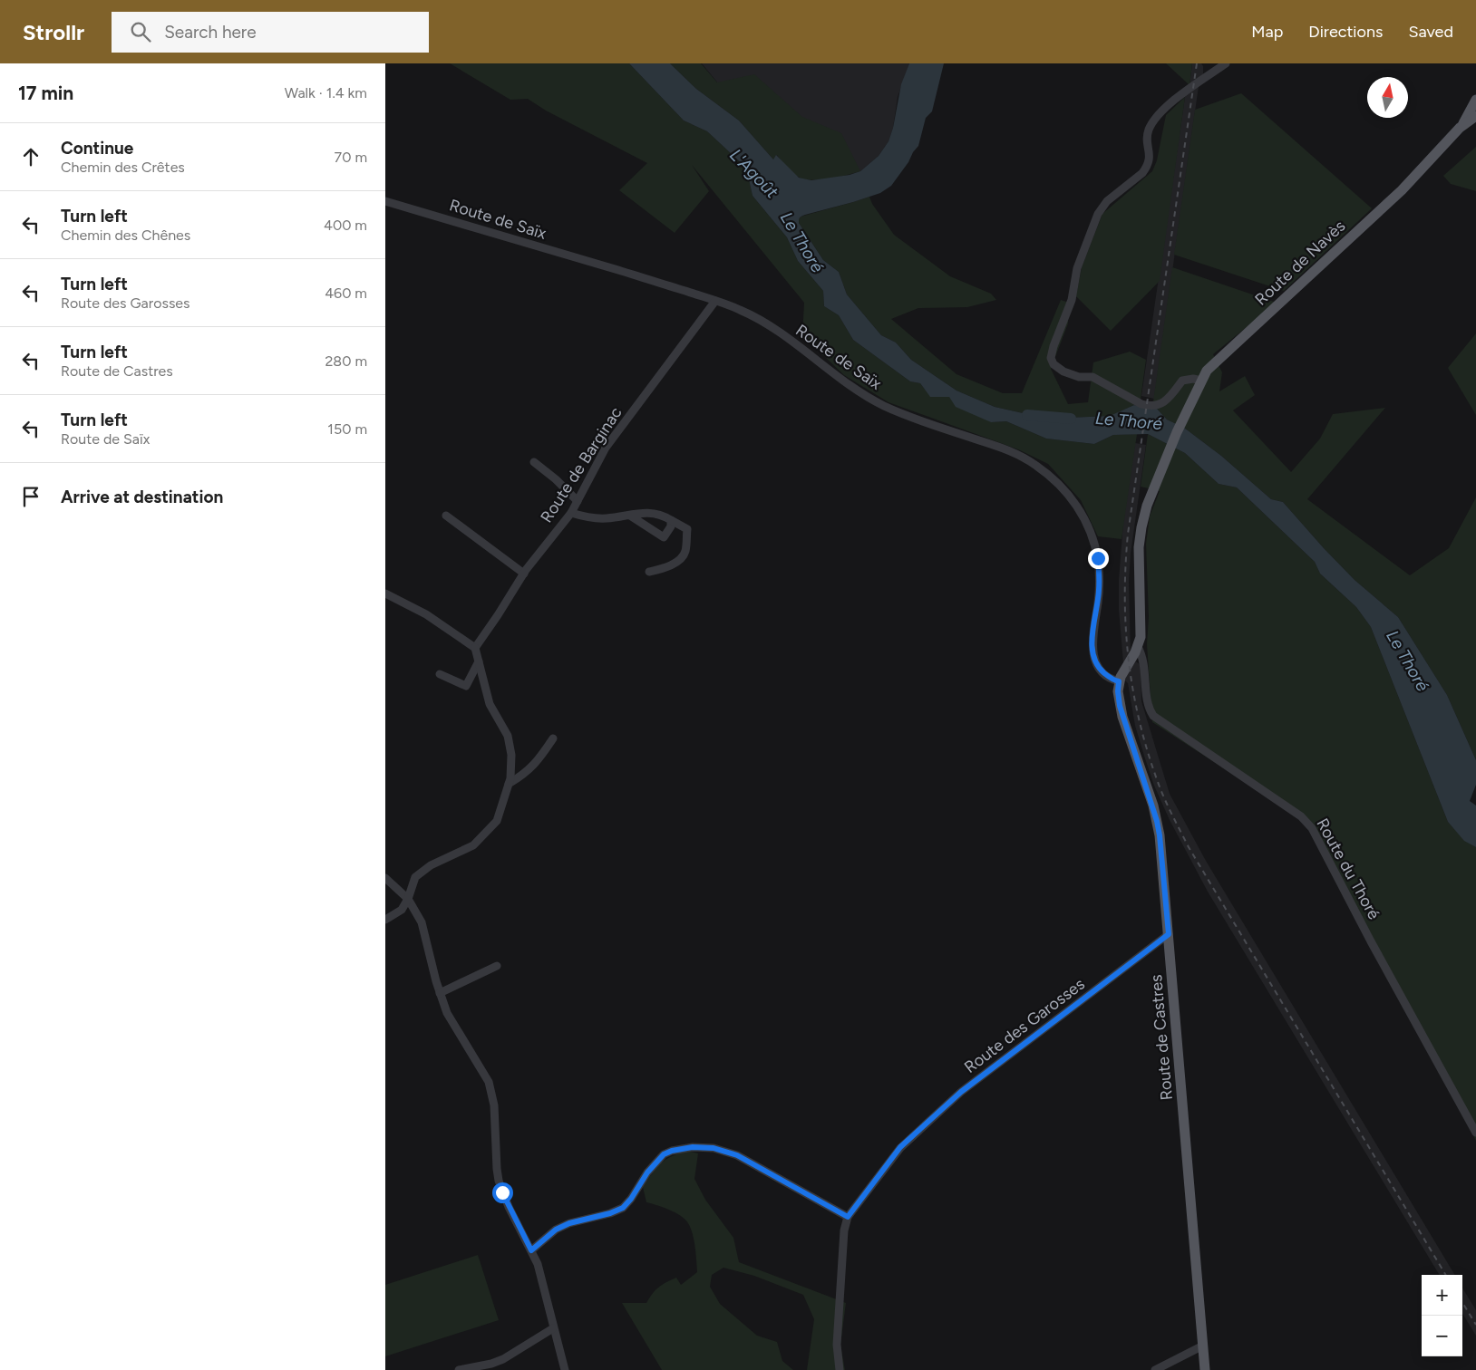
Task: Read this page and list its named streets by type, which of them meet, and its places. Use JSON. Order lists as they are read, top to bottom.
{
  "streets": {
    "main road": ["Route de Navès", "Route de Castres"],
    "street": [
      "Route de Saïx",
      "Route de Barginac",
      "Route du Thoré",
      "Route des Garosses"
    ]
  },
  "crossings": [
    ["Route de Saïx", "Route de Barginac"],
    ["Route de Saïx", "Route de Castres"],
    ["Route de Navès", "Route du Thoré"],
    ["Route des Garosses", "Route de Castres"]
  ],
  "water": ["L'Agoût", "Le Thoré"],
  "north": "top",
  "page": {
    "header": "Strollr",
    "search": "Search here",
    "nav": ["Map", "Directions", "Saved"],
    "heading": ["17 min", "Walk · 1.4 km"],
    "list": [
      ["Continue", "Chemin des Crêtes", "70 m"],
      ["Turn left", "Chemin des Chênes", "400 m"],
      ["Turn left", "Route des Garosses", "460 m"],
      ["Turn left", "Route de Castres", "280 m"],
      ["Turn left", "Route de Saïx", "150 m"],
      "Arrive at destination"
    ],
    "map_buttons": ["+", "−"]
  }
}
